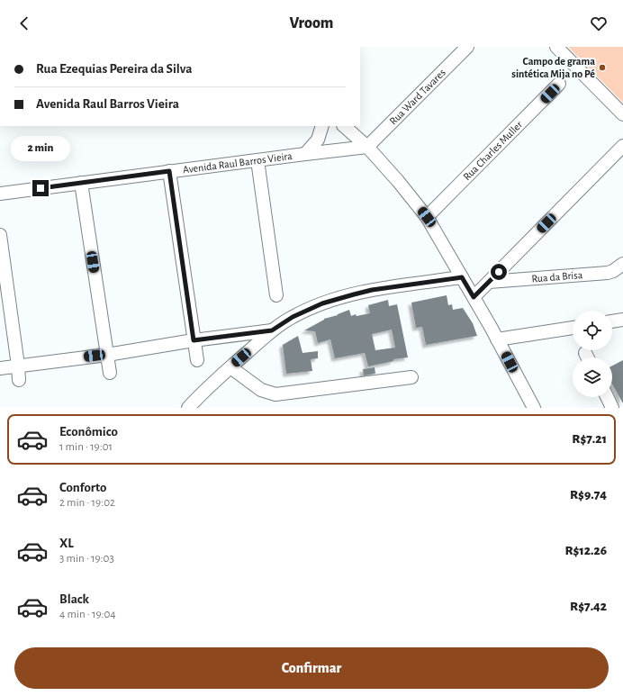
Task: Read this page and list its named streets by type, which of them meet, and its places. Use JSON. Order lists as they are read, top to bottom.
{
  "streets": {
    "street": [
      "Rua Ward Tavares",
      "Rua Charles Muller",
      "Avenida Raul Barros Vieira",
      "Rua da Brisa"
    ]
  },
  "crossings": [
    ["Rua Ward Tavares", "Avenida Raul Barros Vieira"]
  ],
  "places": ["Campo de grama sintética Mija no Pé"],
  "page": {
    "header": "Vroom",
    "banner": ["Rua Ezequias Pereira da Silva", "Avenida Raul Barros Vieira"],
    "bubble": "2 min",
    "list": [
      {
        "name": "Econômico",
        "note": "1 min · 19:01",
        "value": "R$7.21"
      },
      {
        "name": "Conforto",
        "note": "2 min · 19:02",
        "value": "R$9.74"
      },
      {
        "name": "XL",
        "note": "3 min · 19:03",
        "value": "R$12.26"
      },
      {
        "name": "Black",
        "note": "4 min · 19:04",
        "value": "R$7.42"
      }
    ],
    "buttons": "Confirmar"
  }
}
